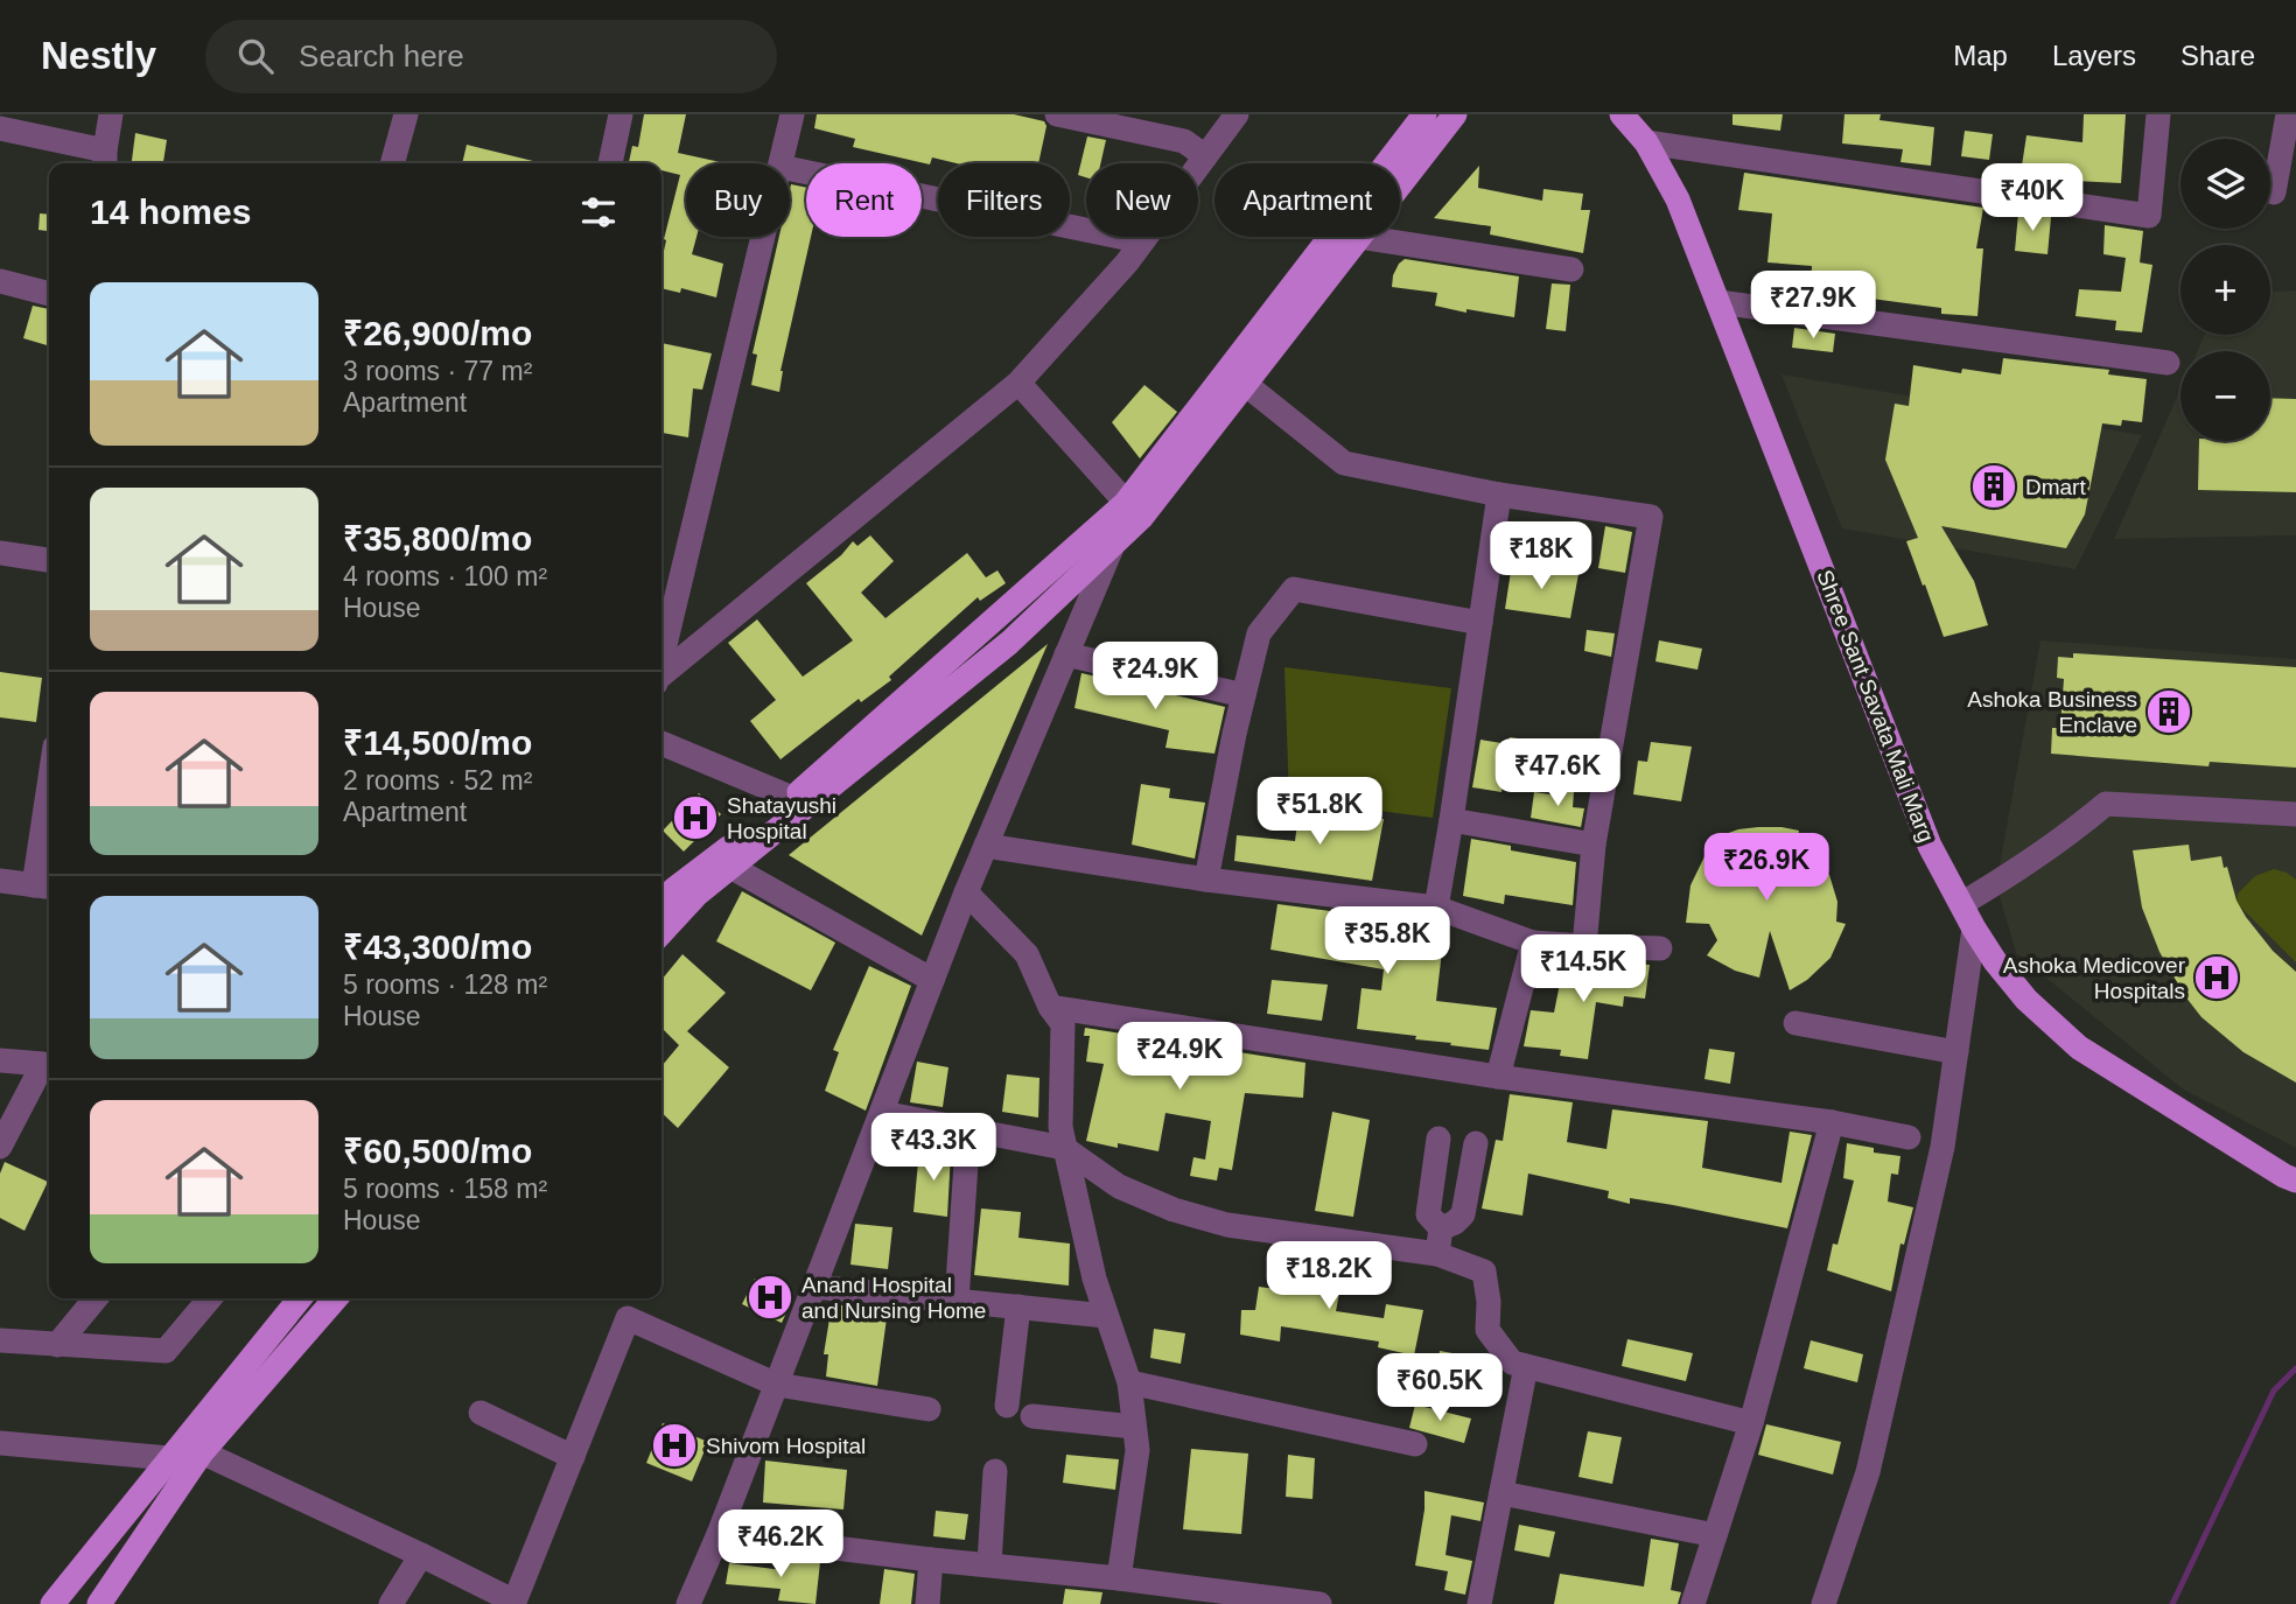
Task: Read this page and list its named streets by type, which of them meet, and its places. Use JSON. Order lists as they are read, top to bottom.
{
  "streets": {
    "main road": ["Shree Sant Savata Mali Marg"]
  },
  "places": {
    "building": ["Dmart", "Ashoka Business Enclave"],
    "hospital": [
      "Shatayushi Hospital",
      "Ashoka Medicover Hospitals",
      "Anand Hospital and Nursing Home",
      "Shivom Hospital"
    ]
  },
  "page": {
    "header": "Nestly",
    "search": "Search here",
    "nav": ["Map", "Layers", "Share"],
    "map_buttons": ["+", "−"],
    "price": [
      "₹40K",
      "₹27.9K",
      "₹18K",
      "₹24.9K",
      "₹47.6K",
      "₹51.8K",
      "₹26.9K",
      "₹35.8K",
      "₹14.5K",
      "₹24.9K",
      "₹43.3K",
      "₹18.2K",
      "₹60.5K",
      "₹46.2K"
    ],
    "chip": [
      "Buy",
      "Rent",
      "Filters",
      "New",
      "Apartment"
    ],
    "heading": "14 homes",
    "list": [
      {
        "name": "₹26,900/mo",
        "note": "3 rooms · 77 m² · Apartment"
      },
      {
        "name": "₹35,800/mo",
        "note": "4 rooms · 100 m² · House"
      },
      {
        "name": "₹14,500/mo",
        "note": "2 rooms · 52 m² · Apartment"
      },
      {
        "name": "₹43,300/mo",
        "note": "5 rooms · 128 m² · House"
      },
      {
        "name": "₹60,500/mo",
        "note": "5 rooms · 158 m² · House"
      }
    ]
  }
}
